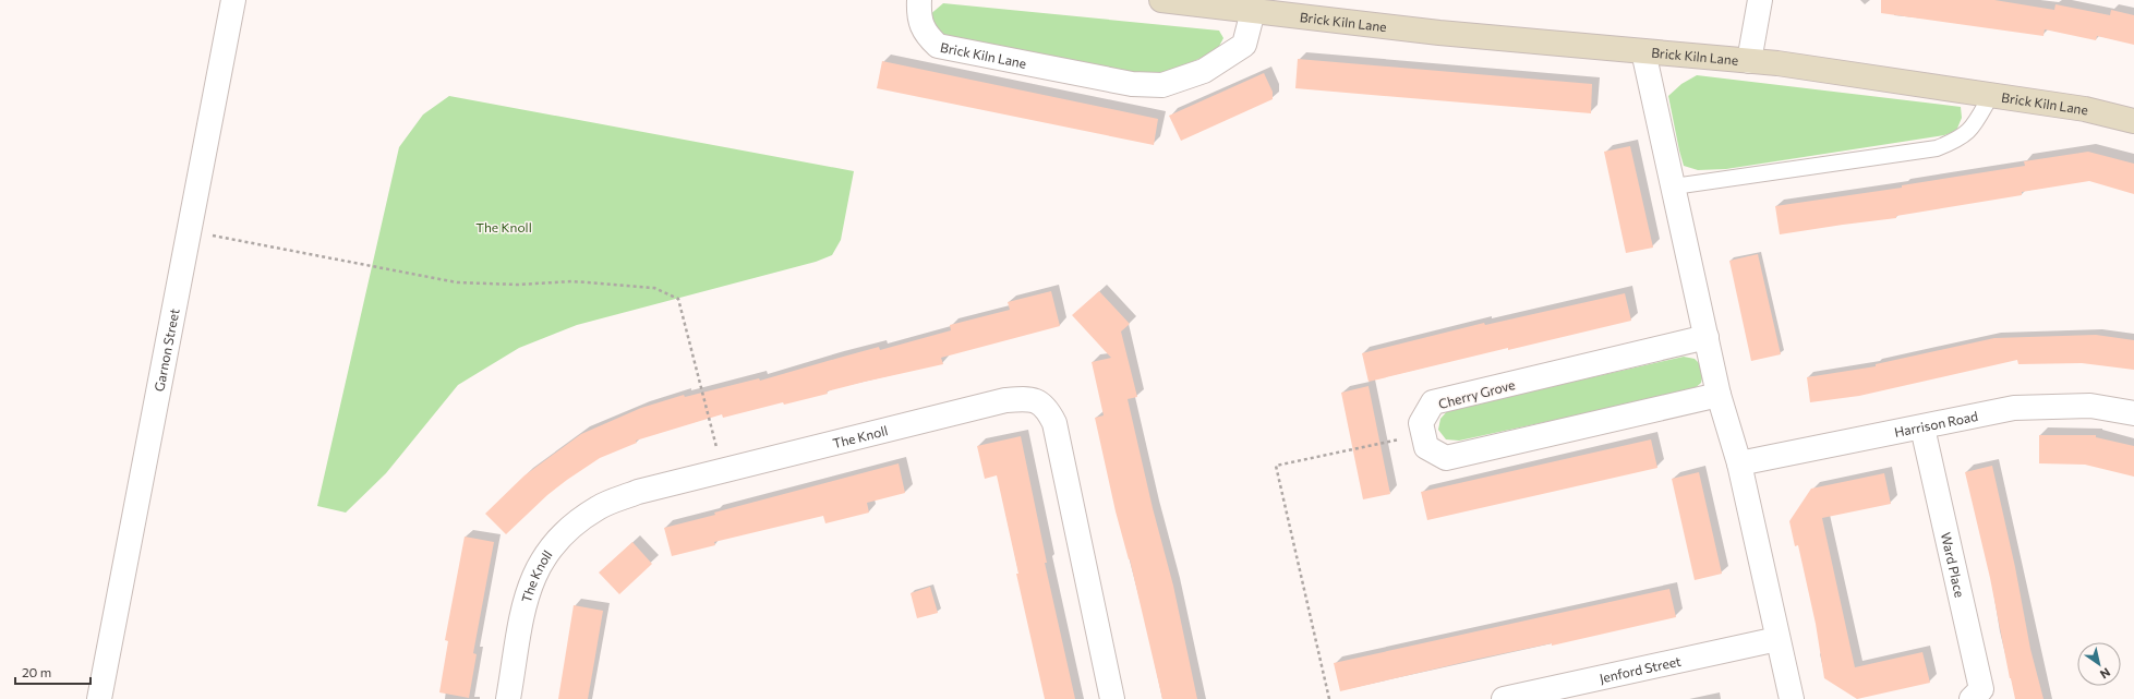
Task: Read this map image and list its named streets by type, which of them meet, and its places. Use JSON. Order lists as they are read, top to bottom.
{
  "streets": {
    "street": [
      "Brick Kiln Lane",
      "Garnon Street",
      "Cherry Grove",
      "Harrison Road",
      "The Knoll",
      "Ward Place",
      "Jenford Street"
    ]
  },
  "crossings": [
    ["Harrison Road", "Ward Place"]
  ],
  "parks": ["The Knoll"],
  "scale_bar": "20 m",
  "north": "bottom right"
}
